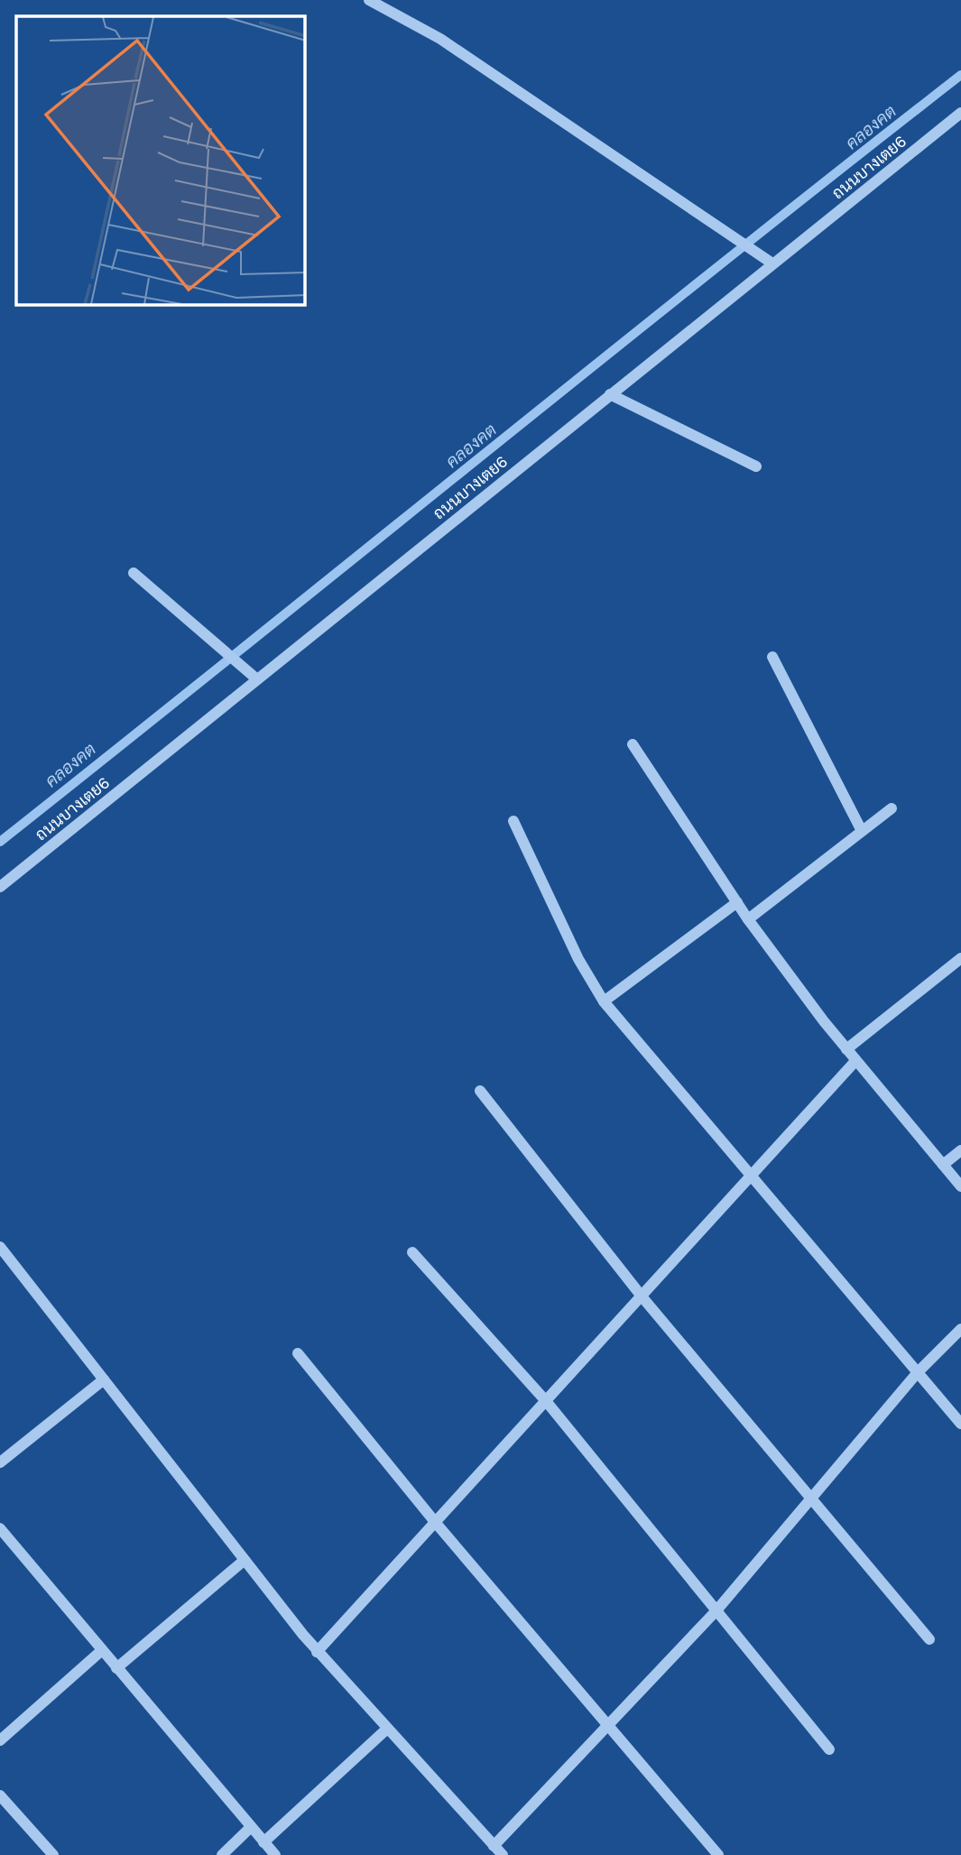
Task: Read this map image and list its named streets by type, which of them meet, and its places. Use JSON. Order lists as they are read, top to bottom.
{
  "streets": {
    "street": ["ถนนบางเตย6"]
  },
  "water": ["คลองคต"]
}
